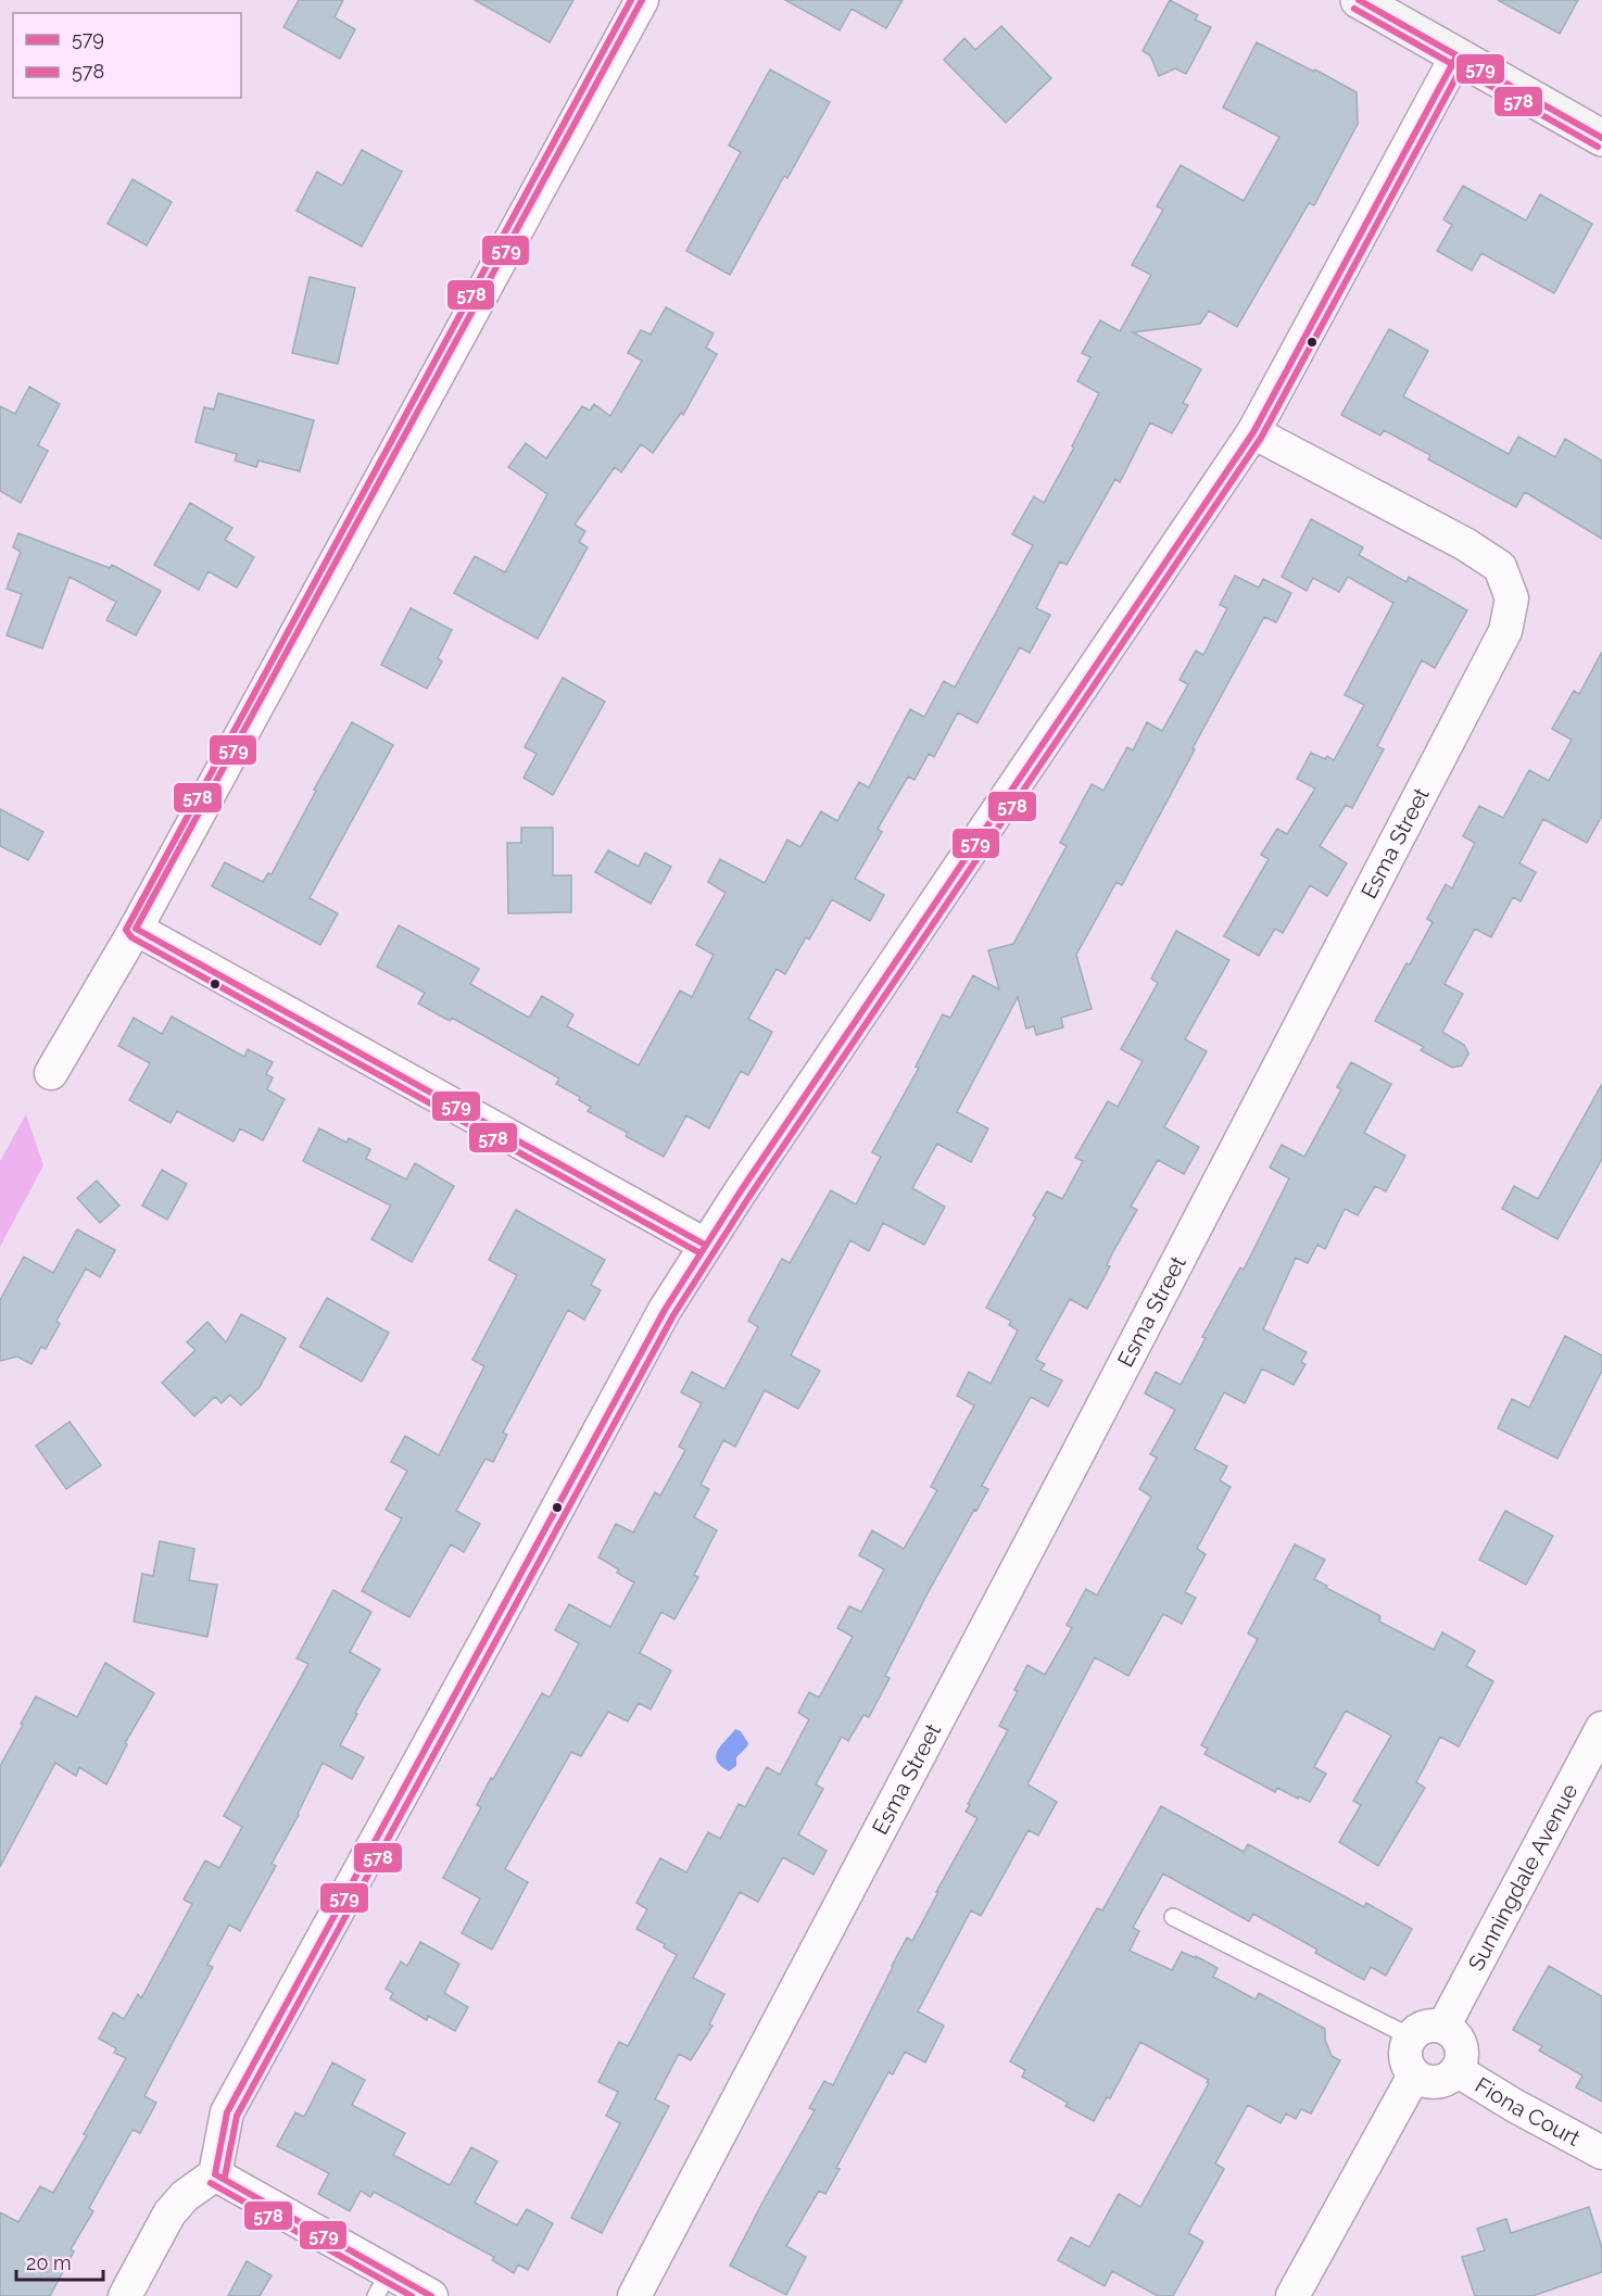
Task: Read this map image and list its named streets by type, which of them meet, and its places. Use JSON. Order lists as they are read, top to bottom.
{
  "streets": {
    "street": ["Esma Street", "Sunningdale Avenue", "Fiona Court"]
  },
  "crossings": [
    ["Sunningdale Avenue", "Fiona Court"]
  ],
  "lines": ["transit line 579", "transit line 578"],
  "legend": ["579", "578"],
  "scale_bar": "20 m"
}
